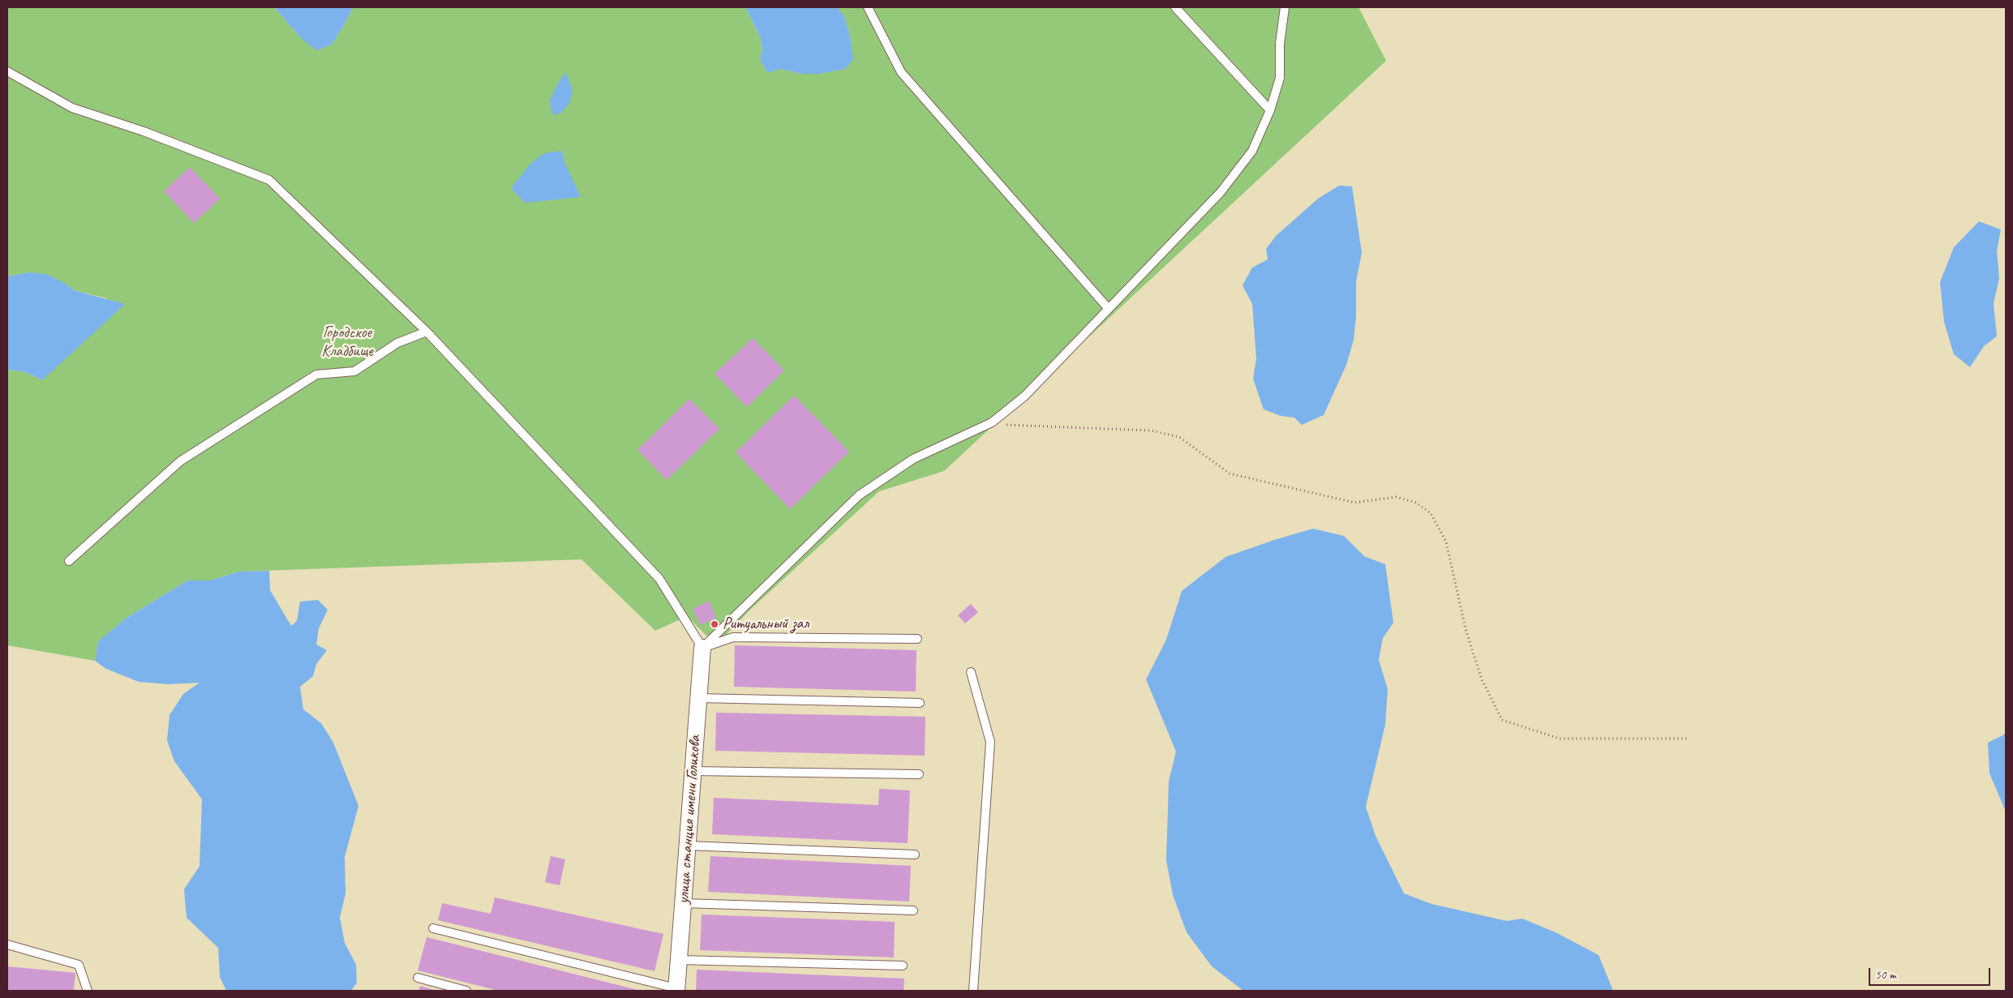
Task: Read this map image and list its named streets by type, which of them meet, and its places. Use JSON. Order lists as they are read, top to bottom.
{
  "streets": {
    "street": ["улица станция имени Голикова"]
  },
  "parks": ["Городское Кладбище"],
  "places": ["Ритуальный зал"],
  "scale_bar": "50 m"
}
